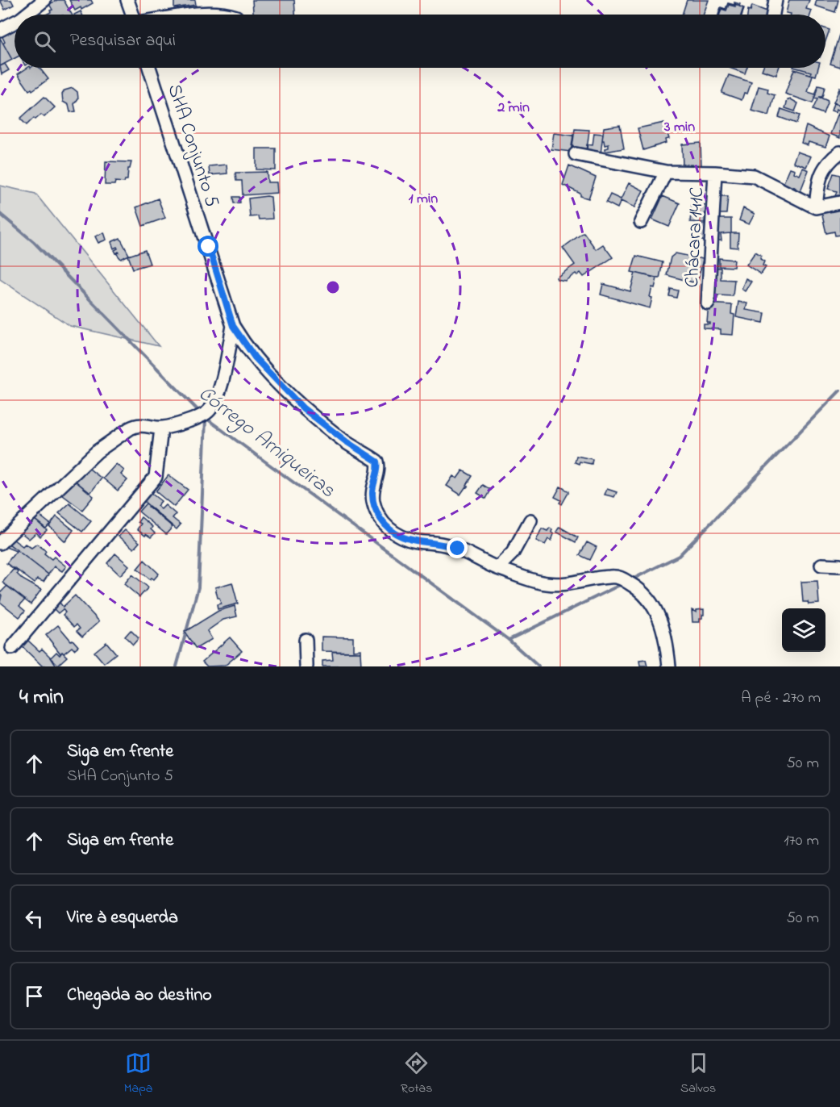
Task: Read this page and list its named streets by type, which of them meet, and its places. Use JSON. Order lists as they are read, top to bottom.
{
  "streets": {
    "street": ["SHA Conjunto 5", "Chácara 141C"]
  },
  "water": ["Córrego Arniqueiras"],
  "page": {
    "search": "Pesquisar aqui",
    "heading": ["4 min", "A pé · 270 m"],
    "list": [
      ["Siga em frente", "SHA Conjunto 5", "50 m"],
      ["Siga em frente", "170 m"],
      ["Vire à esquerda", "50 m"],
      "Chegada ao destino"
    ],
    "nav": ["Mapa", "Rotas", "Salvos"]
  },
  "rings": ["2 min", "3 min", "1 min"]
}
